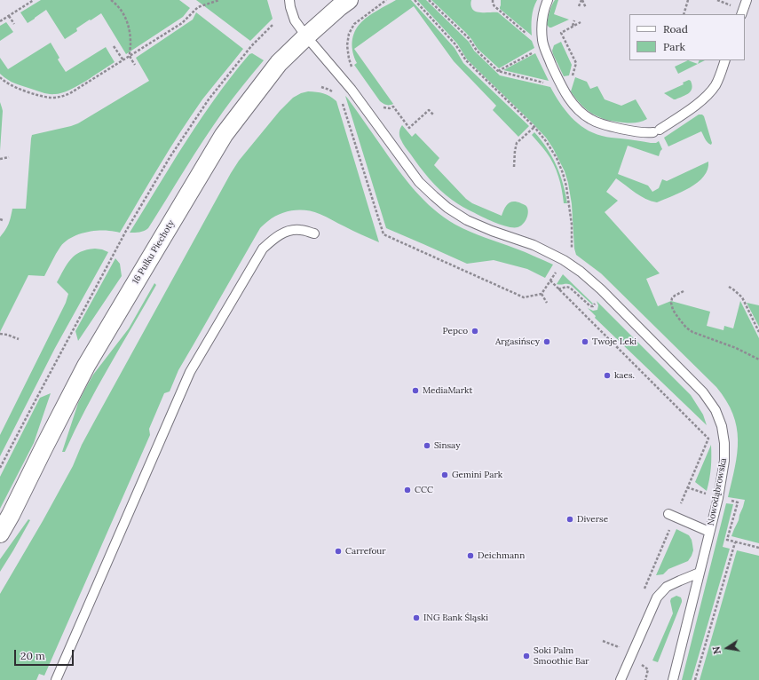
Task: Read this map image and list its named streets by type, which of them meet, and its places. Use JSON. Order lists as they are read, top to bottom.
{
  "streets": {
    "street": ["16 Pułku Piechoty"],
    "lane": ["Nowodąbrowska"]
  },
  "crossings": [
    ["16 Pułku Piechoty", "Nowodąbrowska"]
  ],
  "places": [
    "Pepco",
    "Argasińscy",
    "Twoje Leki",
    "kaes.",
    "MediaMarkt",
    "Sinsay",
    "Gemini Park",
    "CCC",
    "Diverse",
    "Carrefour",
    "Deichmann",
    "ING Bank Śląski",
    "Soki Palm Smoothie Bar"
  ],
  "legend": ["Road", "Park"],
  "scale_bar": "20 m",
  "north": "left"
}
